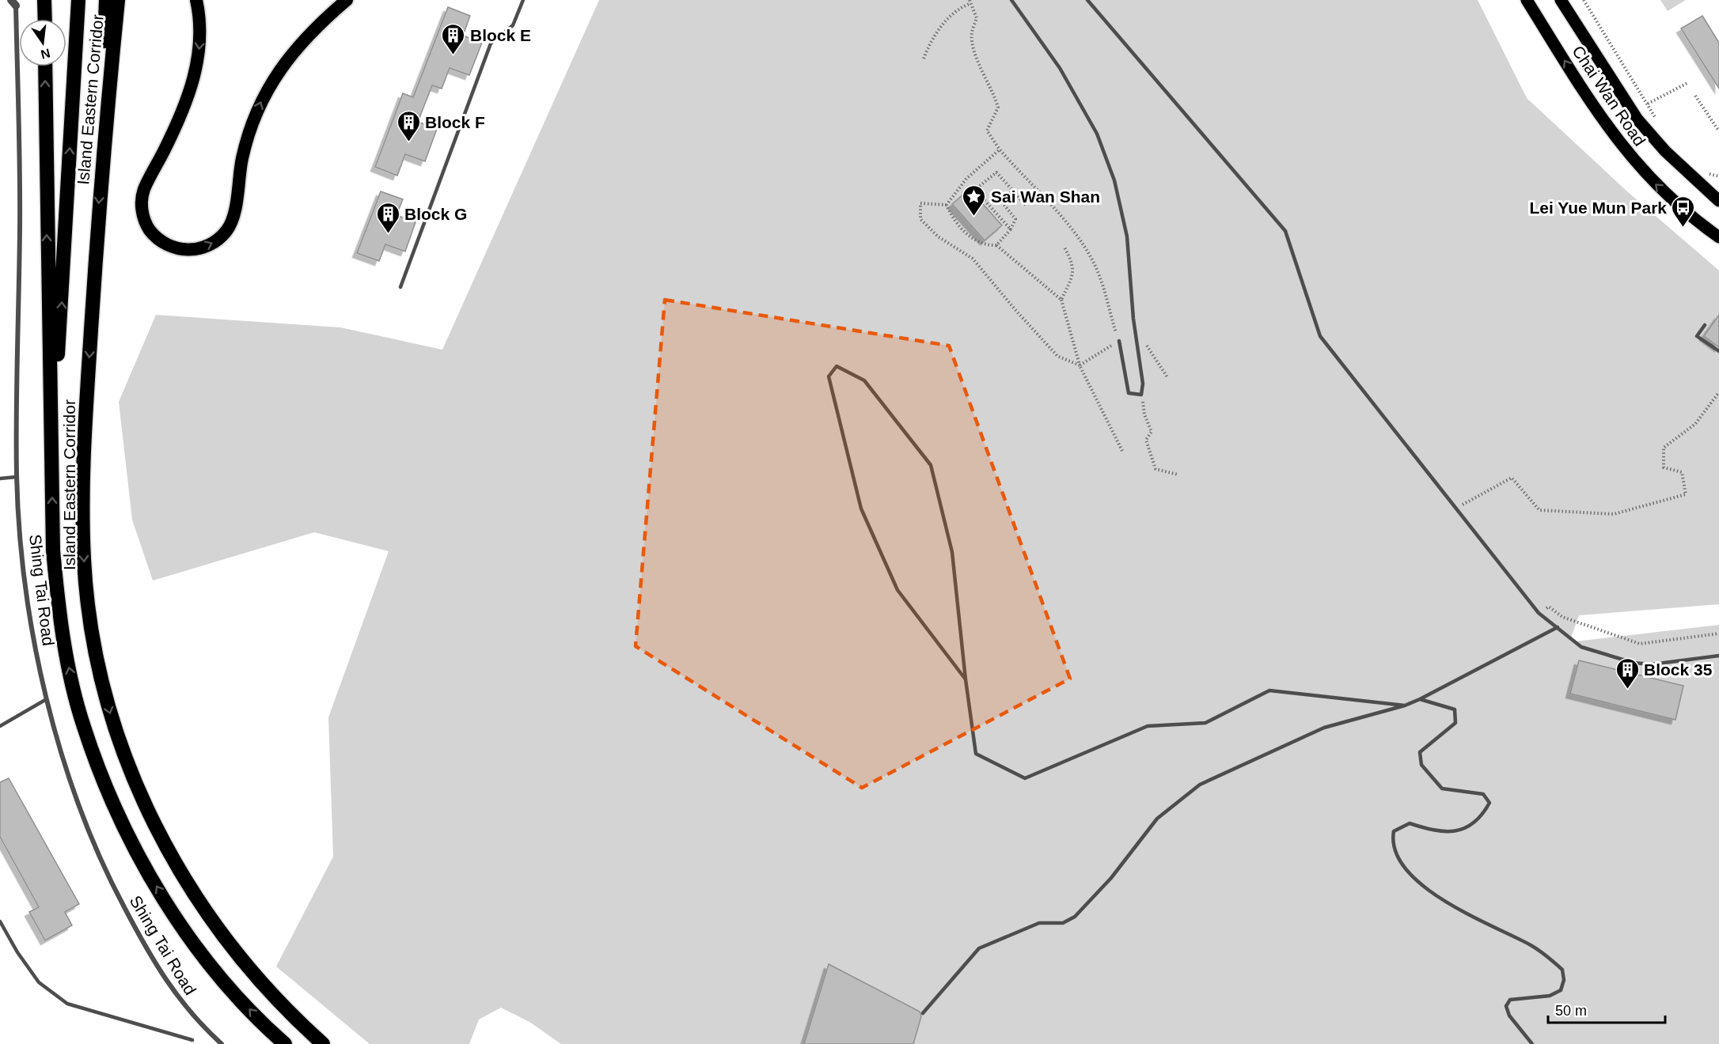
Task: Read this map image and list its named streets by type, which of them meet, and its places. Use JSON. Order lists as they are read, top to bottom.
{
  "streets": {
    "highway": ["Island Eastern Corridor"],
    "main road": ["Chai Wan Road"],
    "street": ["Shing Tai Road"]
  },
  "places": {
    "building": [
      "Block E",
      "Block F",
      "Block G",
      "Block 35"
    ],
    "place": ["Sai Wan Shan"],
    "bus stop": ["Lei Yue Mun Park"]
  },
  "scale_bar": "50 m",
  "north": "bottom"
}
